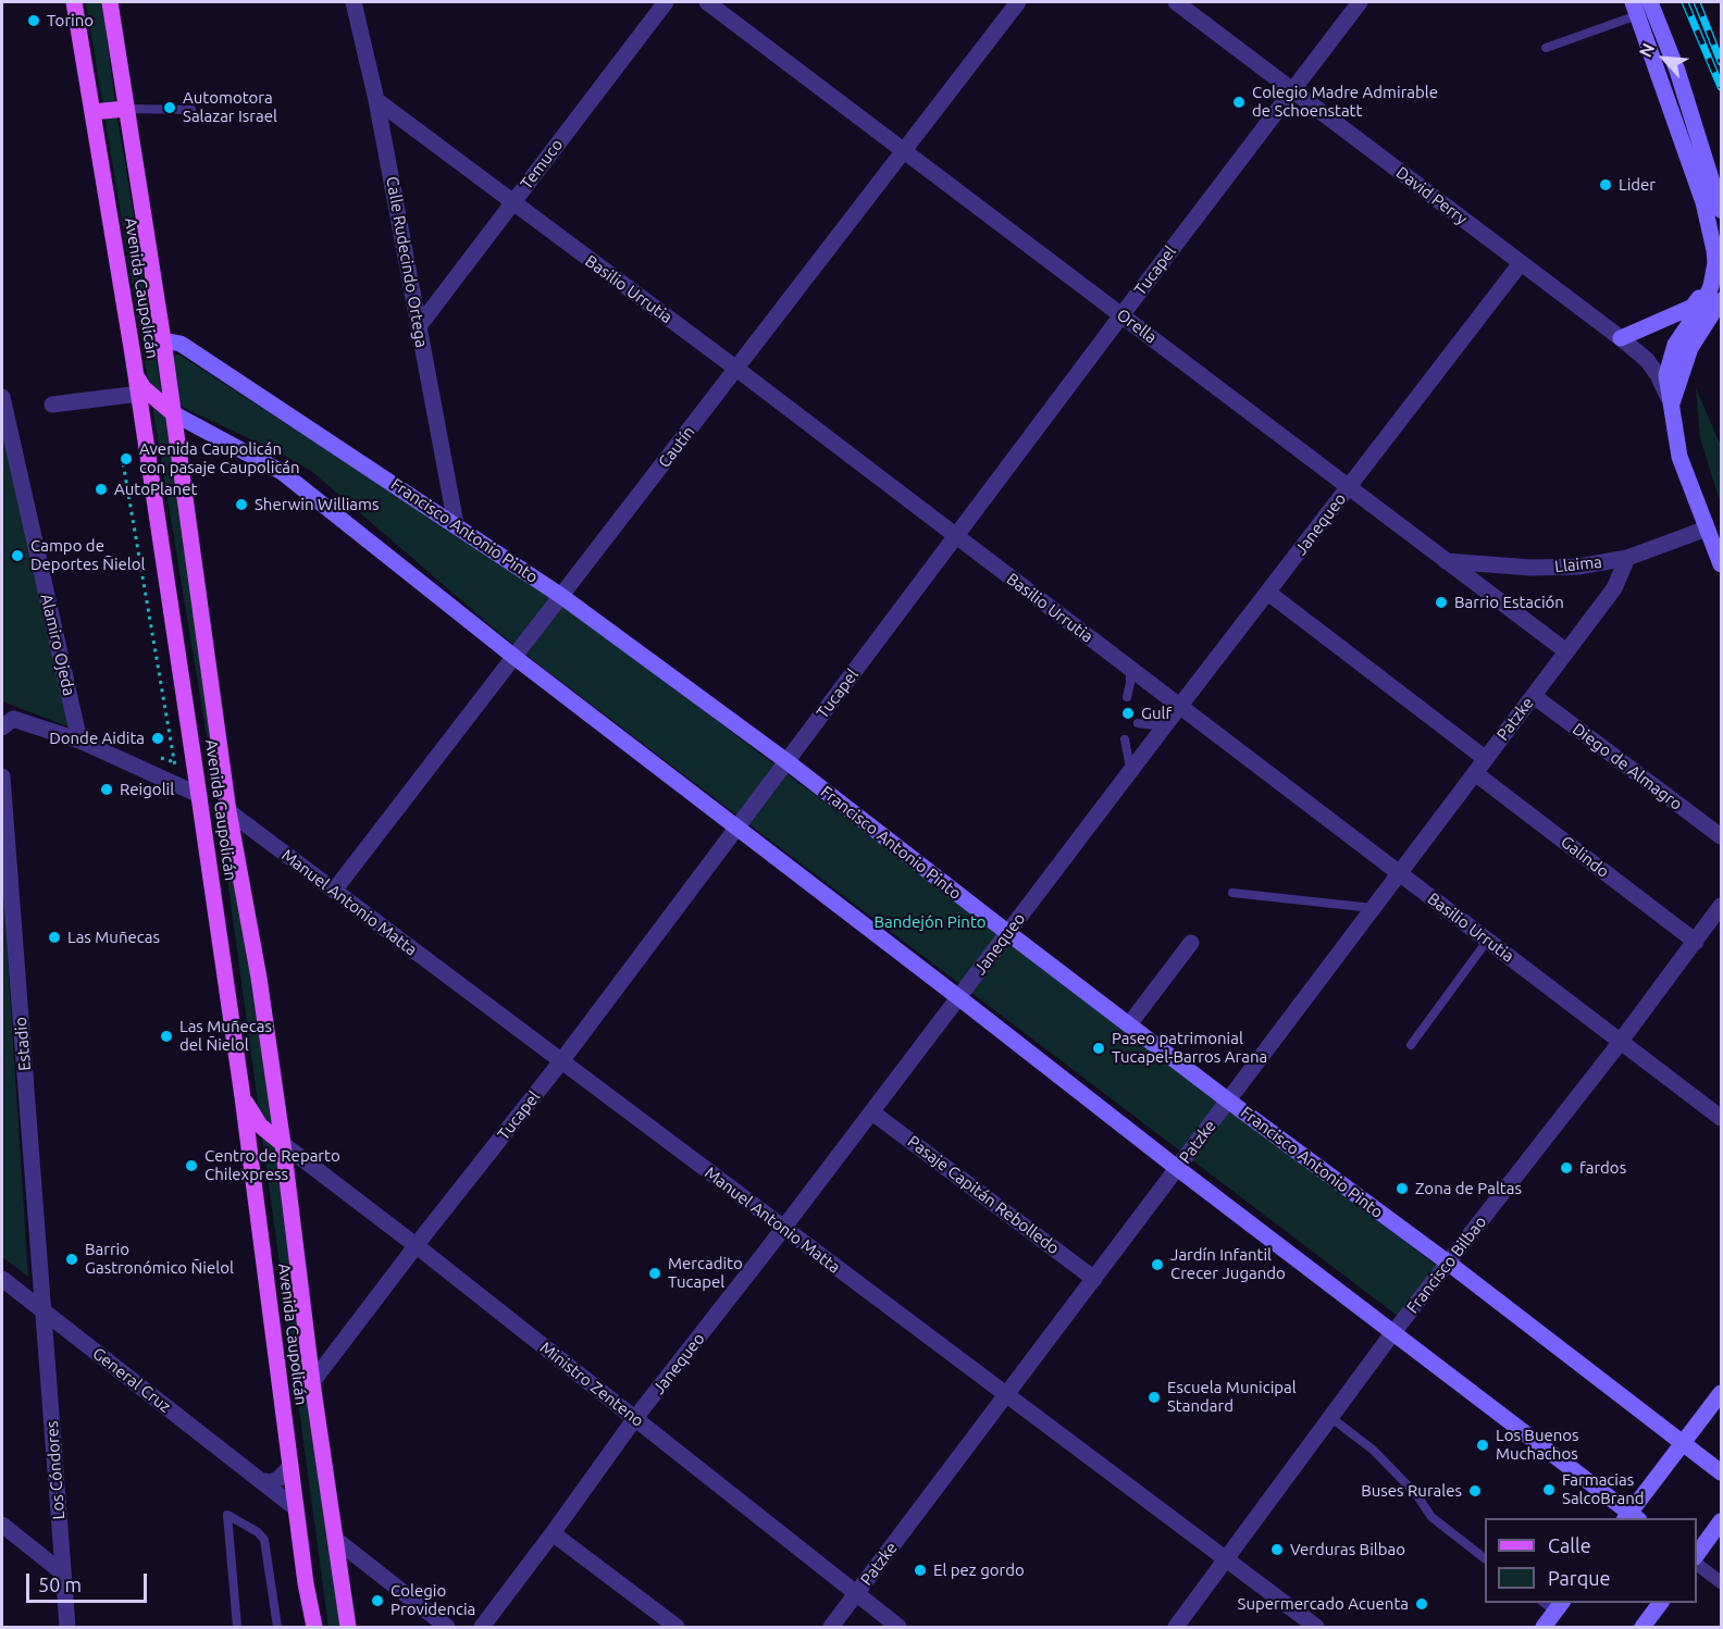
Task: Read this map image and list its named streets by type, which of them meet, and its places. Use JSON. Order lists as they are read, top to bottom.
{
  "streets": {
    "main road": ["Avenida Caupolicán", "Francisco Antonio Pinto"],
    "street": [
      "Temuco",
      "David Perry",
      "Calle Rudecindo Ortega",
      "Tucapel",
      "Basilio Urrutia",
      "Orella",
      "Cautín",
      "Janequeo",
      "Llaima",
      "Alamiro Ojeda",
      "Patzke",
      "Diego de Almagro",
      "Galindo",
      "Manuel Antonio Matta",
      "Estadio",
      "Pasaje Capitán Rebolledo",
      "Francisco Bilbao",
      "General Cruz",
      "Ministro Zenteno",
      "Los Cóndores"
    ]
  },
  "crossings": [
    ["Temuco", "Calle Rudecindo Ortega"],
    ["Temuco", "Basilio Urrutia"],
    ["David Perry", "Tucapel"],
    ["David Perry", "Janequeo"],
    ["Calle Rudecindo Ortega", "Basilio Urrutia"],
    ["Calle Rudecindo Ortega", "Francisco Antonio Pinto"],
    ["Tucapel", "Avenida Caupolicán"],
    ["Tucapel", "Basilio Urrutia"],
    ["Tucapel", "Orella"],
    ["Tucapel", "Francisco Antonio Pinto"],
    ["Tucapel", "Manuel Antonio Matta"],
    ["Tucapel", "Ministro Zenteno"],
    ["Avenida Caupolicán", "Francisco Antonio Pinto"],
    ["Avenida Caupolicán", "Manuel Antonio Matta"],
    ["Avenida Caupolicán", "General Cruz"],
    ["Avenida Caupolicán", "Ministro Zenteno"],
    ["Basilio Urrutia", "Cautín"],
    ["Basilio Urrutia", "Janequeo"],
    ["Basilio Urrutia", "Patzke"],
    ["Basilio Urrutia", "Francisco Bilbao"],
    ["Orella", "Cautín"],
    ["Orella", "Janequeo"],
    ["Orella", "Llaima"],
    ["Orella", "Patzke"],
    ["Cautín", "Francisco Antonio Pinto"],
    ["Cautín", "Manuel Antonio Matta"],
    ["Janequeo", "Francisco Antonio Pinto"],
    ["Janequeo", "Galindo"],
    ["Janequeo", "Manuel Antonio Matta"],
    ["Janequeo", "Pasaje Capitán Rebolledo"],
    ["Janequeo", "Ministro Zenteno"],
    ["Francisco Antonio Pinto", "Patzke"],
    ["Francisco Antonio Pinto", "Francisco Bilbao"],
    ["Llaima", "Patzke"],
    ["Patzke", "Diego de Almagro"],
    ["Patzke", "Galindo"],
    ["Patzke", "Manuel Antonio Matta"],
    ["Patzke", "Pasaje Capitán Rebolledo"],
    ["Patzke", "Ministro Zenteno"],
    ["Galindo", "Francisco Bilbao"],
    ["Manuel Antonio Matta", "Francisco Bilbao"],
    ["Estadio", "General Cruz"],
    ["Estadio", "Los Cóndores"],
    ["General Cruz", "Los Cóndores"]
  ],
  "parks": ["Bandejón Pinto"],
  "places": [
    "Torino",
    "Colegio Madre Admirable de Schoenstatt",
    "Automotora Salazar Israel",
    "Lider",
    "Avenida Caupolicán con pasaje Caupolicán",
    "AutoPlanet",
    "Sherwin Williams",
    "Campo de Deportes Ñielol",
    "Barrio Estación",
    "Gulf",
    "Donde Aidita",
    "Reigolil",
    "Las Muñecas",
    "Las Muñecas del Ñielol",
    "Paseo patrimonial Tucapel-Barros Arana",
    "Centro de Reparto Chilexpress",
    "fardos",
    "Zona de Paltas",
    "Barrio Gastronómico Ñielol",
    "Jardín Infantil Crecer Jugando",
    "Mercadito Tucapel",
    "Escuela Municipal Standard",
    "Los Buenos Muchachos",
    "Farmacias SalcoBrand",
    "Buses Rurales",
    "Verduras Bilbao",
    "El pez gordo",
    "Colegio Providencia",
    "Supermercado Acuenta"
  ],
  "legend": ["Calle", "Parque"],
  "scale_bar": "50 m",
  "north": "top left"
}
